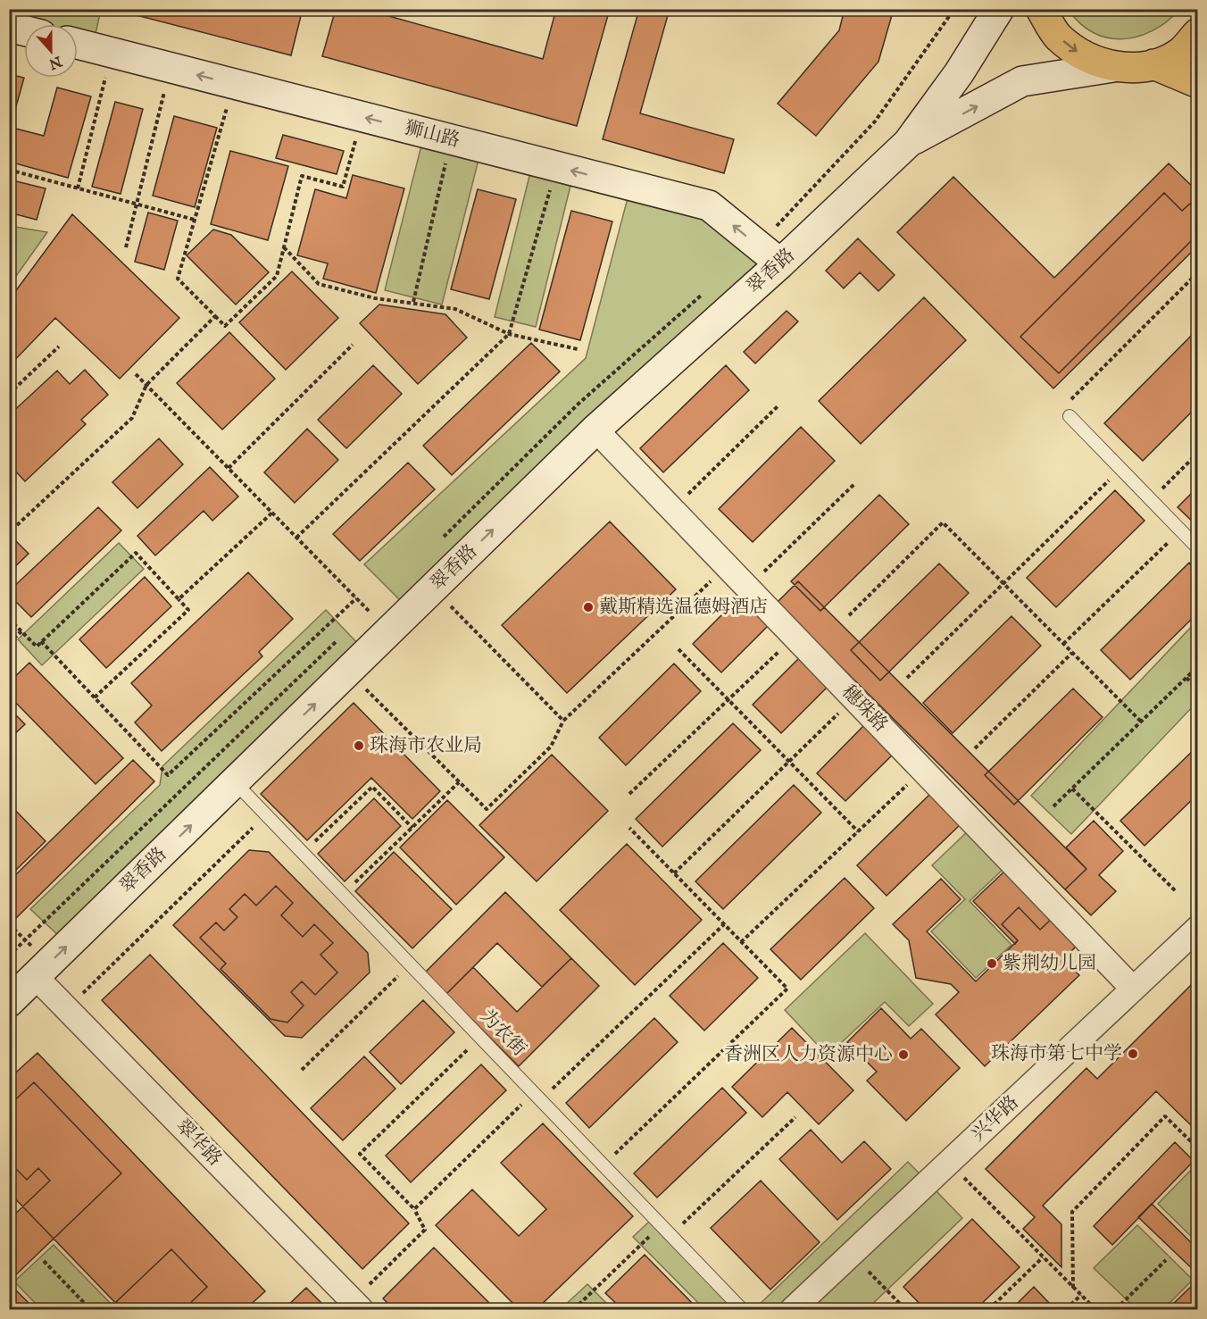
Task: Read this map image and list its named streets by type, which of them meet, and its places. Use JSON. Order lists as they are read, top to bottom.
{
  "streets": {
    "main road": ["狮山路", "翠香路"],
    "street": ["穗珠路", "兴华路", "翠华路"],
    "lane": ["为农街"]
  },
  "crossings": [
    ["狮山路", "翠香路"],
    ["翠香路", "穗珠路"],
    ["翠香路", "为农街"],
    ["翠香路", "翠华路"],
    ["穗珠路", "兴华路"]
  ],
  "one_way": ["狮山路", "翠香路"],
  "places": [
    "戴斯精选温德姆酒店",
    "珠海市农业局",
    "紫荆幼儿园",
    "珠海市第七中学",
    "香洲区人力资源中心"
  ],
  "north": "bottom"
}
